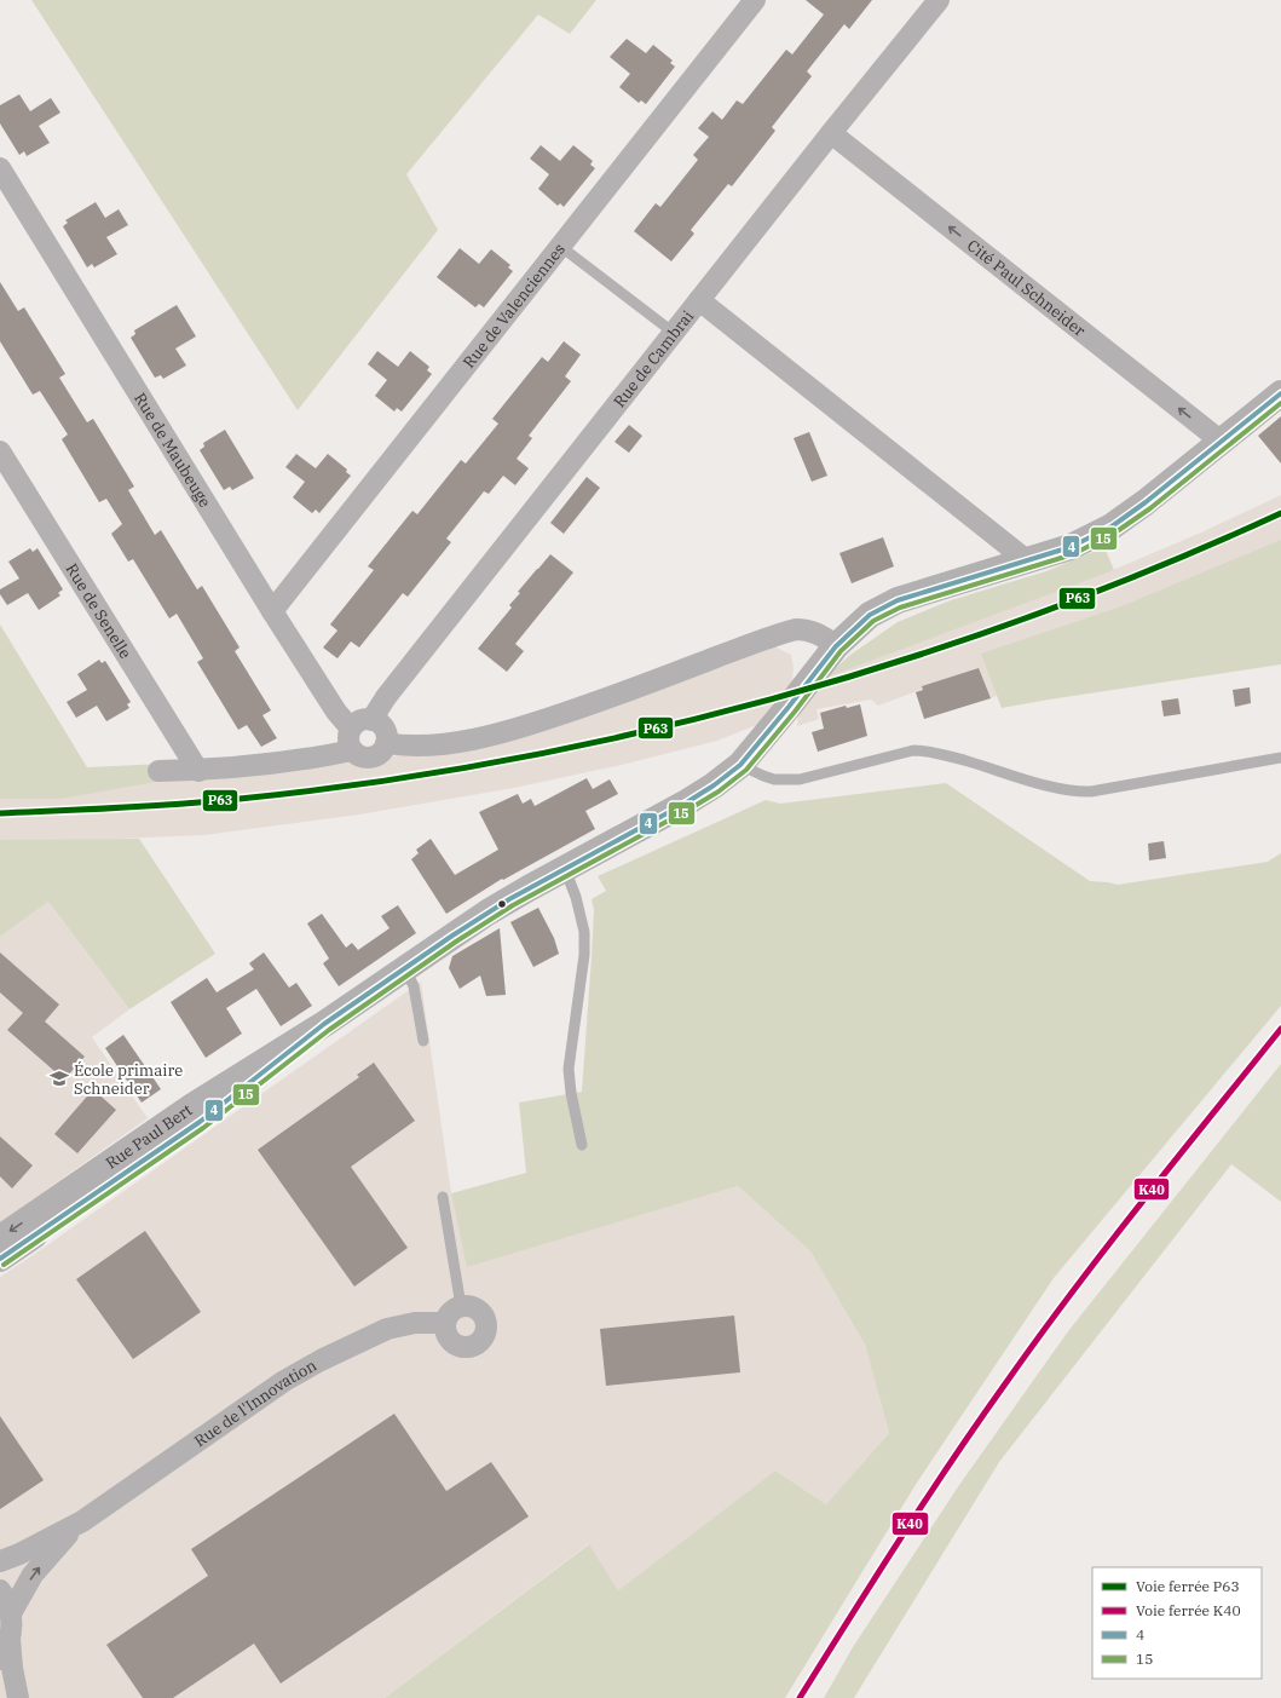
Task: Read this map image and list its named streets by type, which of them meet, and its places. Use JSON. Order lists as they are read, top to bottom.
{
  "streets": {
    "street": [
      "Cité Paul Schneider",
      "Rue de Valenciennes",
      "Rue de Cambrai",
      "Rue de Maubeuge",
      "Rue de Senelle",
      "Rue Paul Bert",
      "Rue de l'Innovation"
    ]
  },
  "crossings": [
    ["Cité Paul Schneider", "Rue de Cambrai"],
    ["Cité Paul Schneider", "Rue Paul Bert"],
    ["Rue de Valenciennes", "Rue de Maubeuge"],
    ["Rue de Cambrai", "Rue de Maubeuge"]
  ],
  "one_way": ["Cité Paul Schneider"],
  "places": {
    "school or university": ["École primaire Schneider"]
  },
  "lines": [
    "transit line 4",
    "transit line 15",
    "rail line P63",
    "rail line K40"
  ],
  "legend": [
    "Voie ferrée P63",
    "Voie ferrée K40",
    "4",
    "15"
  ]
}
